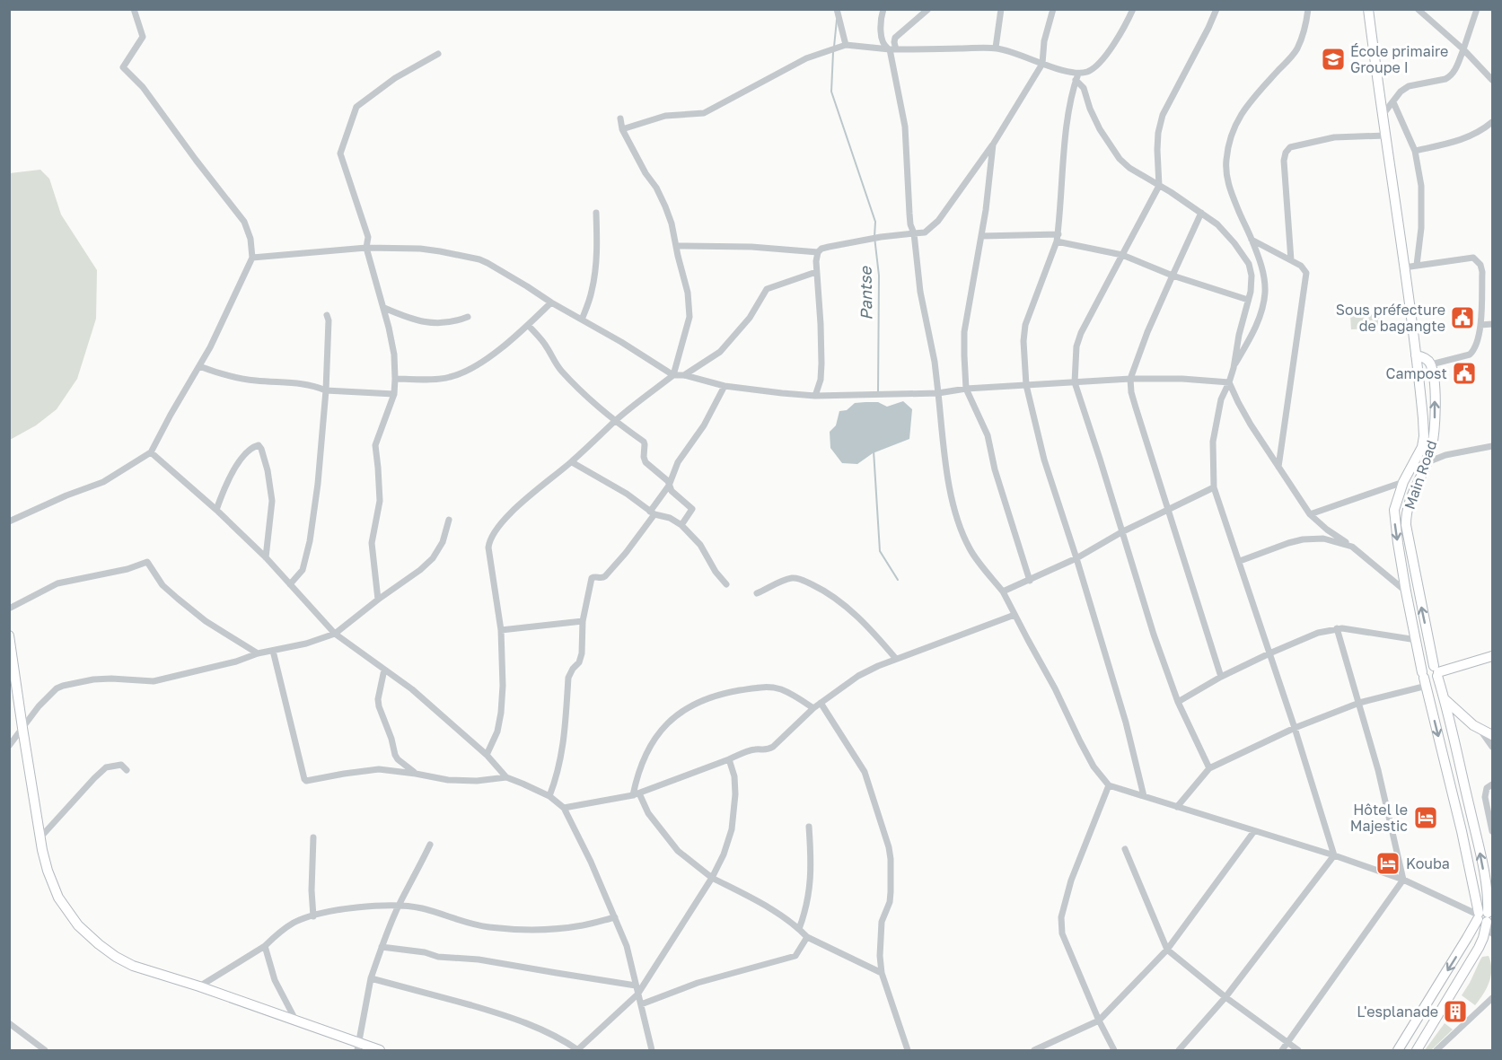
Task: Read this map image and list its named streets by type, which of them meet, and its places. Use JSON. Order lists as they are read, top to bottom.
{
  "streets": {
    "main road": ["Main Road"]
  },
  "water": ["Pantse"],
  "places": {
    "school or university": ["École primaire Groupe I"],
    "public building": ["Sous préfecture de bagangte", "Campost"],
    "hotel": ["Hôtel le Majestic", "Kouba"],
    "building": ["L'esplanade"]
  }
}
